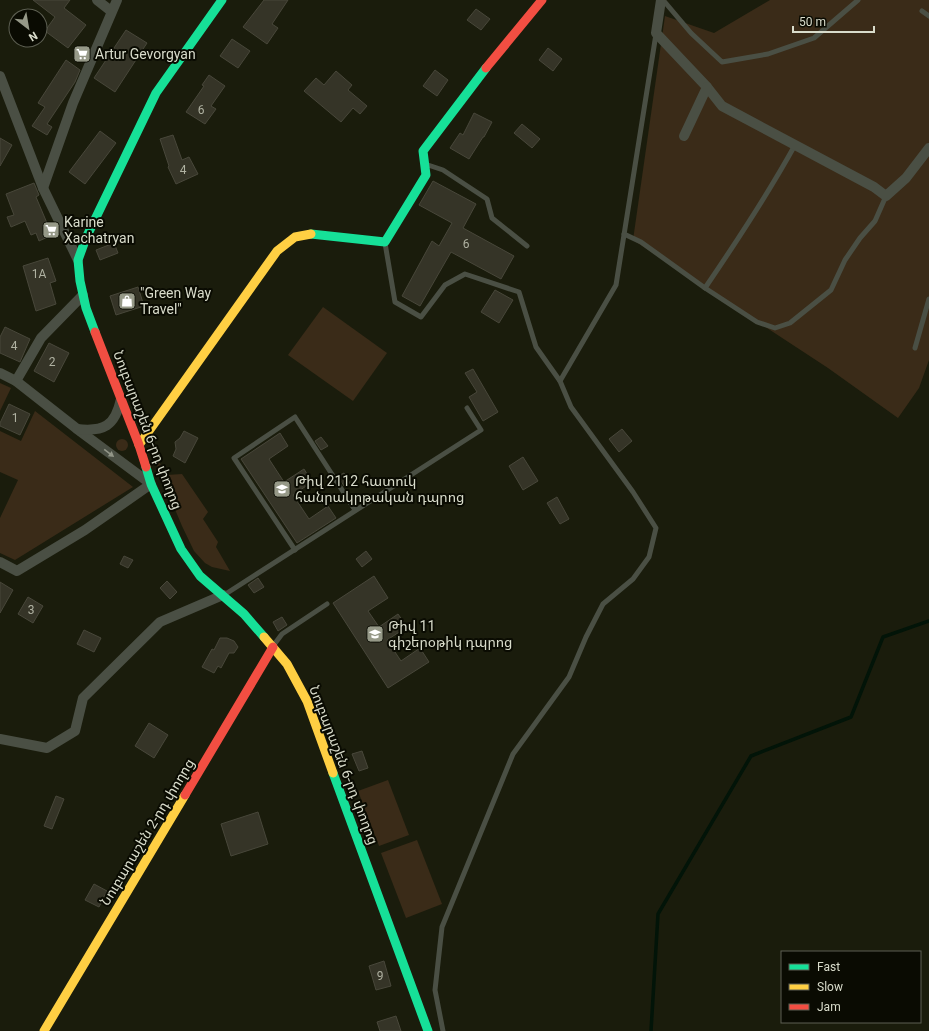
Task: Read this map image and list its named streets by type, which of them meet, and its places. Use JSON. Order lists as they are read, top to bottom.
{
  "streets": {
    "main road": ["Նուբարաշեն 6-րդ փողոց", "Նուբարաշեն 2-րդ փողոց"]
  },
  "crossings": [
    ["Նուբարաշեն 6-րդ փողոց", "Նուբարաշեն 2-րդ փողոց"]
  ],
  "places": {
    "supermarket": ["Artur Gevorgyan", "Karine Xachatryan"],
    "shop": ["\"Green Way Travel\""],
    "school or university": ["Թիվ 2112 հատուկ հանրակրթական դպրոց", "Թիվ 11 գիշերօթիկ դպրոց"]
  },
  "house_numbers": [
    "6",
    "4",
    "6",
    "1A",
    "4",
    "2",
    "1",
    "3",
    "9"
  ],
  "legend": ["Fast", "Slow", "Jam"],
  "scale_bar": "50 m",
  "north": "bottom right"
}
